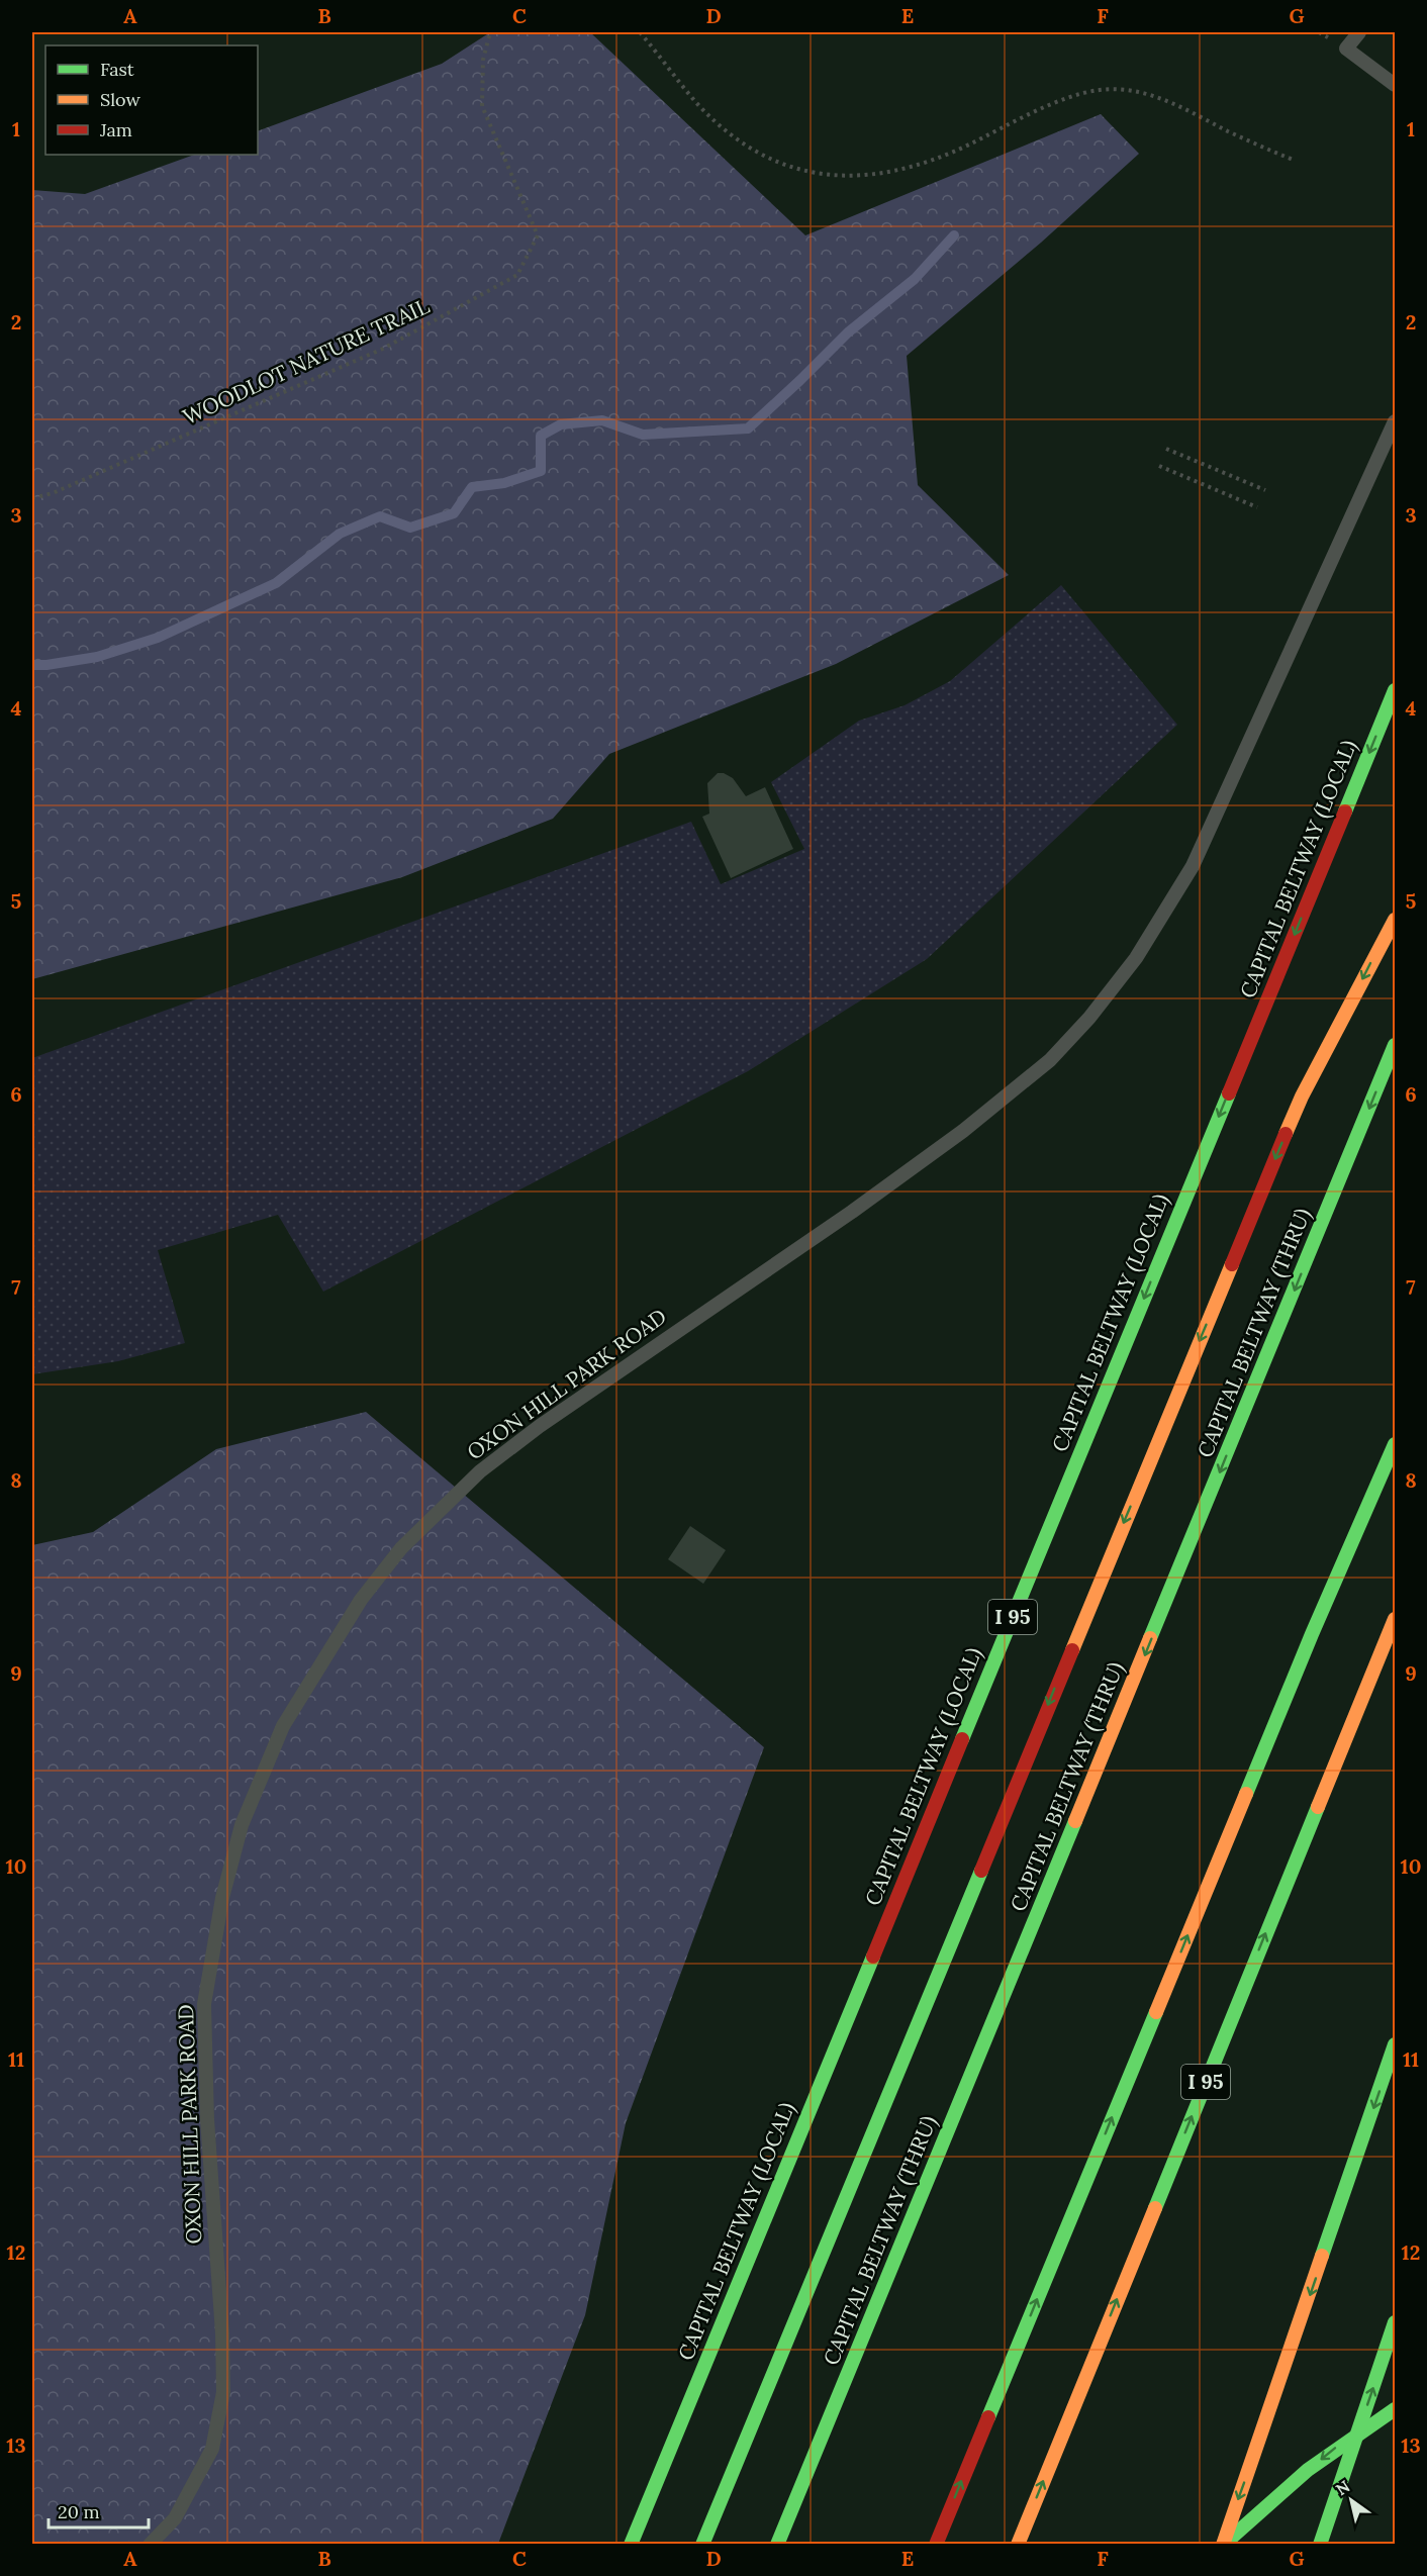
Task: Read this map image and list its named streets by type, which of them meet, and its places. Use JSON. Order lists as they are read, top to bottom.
{
  "streets": {
    "highway": ["CAPITAL BELTWAY (LOCAL)", "CAPITAL BELTWAY (THRU)", "I 95"],
    "lane": ["OXON HILL PARK ROAD"],
    "path": ["WOODLOT NATURE TRAIL"]
  },
  "legend": ["Fast", "Slow", "Jam"],
  "scale_bar": "20 m",
  "north": "top left",
  "grid": {
    "columns": [
      "A",
      "B",
      "C",
      "D",
      "E",
      "F",
      "G"
    ],
    "rows": [
      "1",
      "2",
      "3",
      "4",
      "5",
      "6",
      "7",
      "8",
      "9",
      "10",
      "11",
      "12",
      "13"
    ]
  }
}
